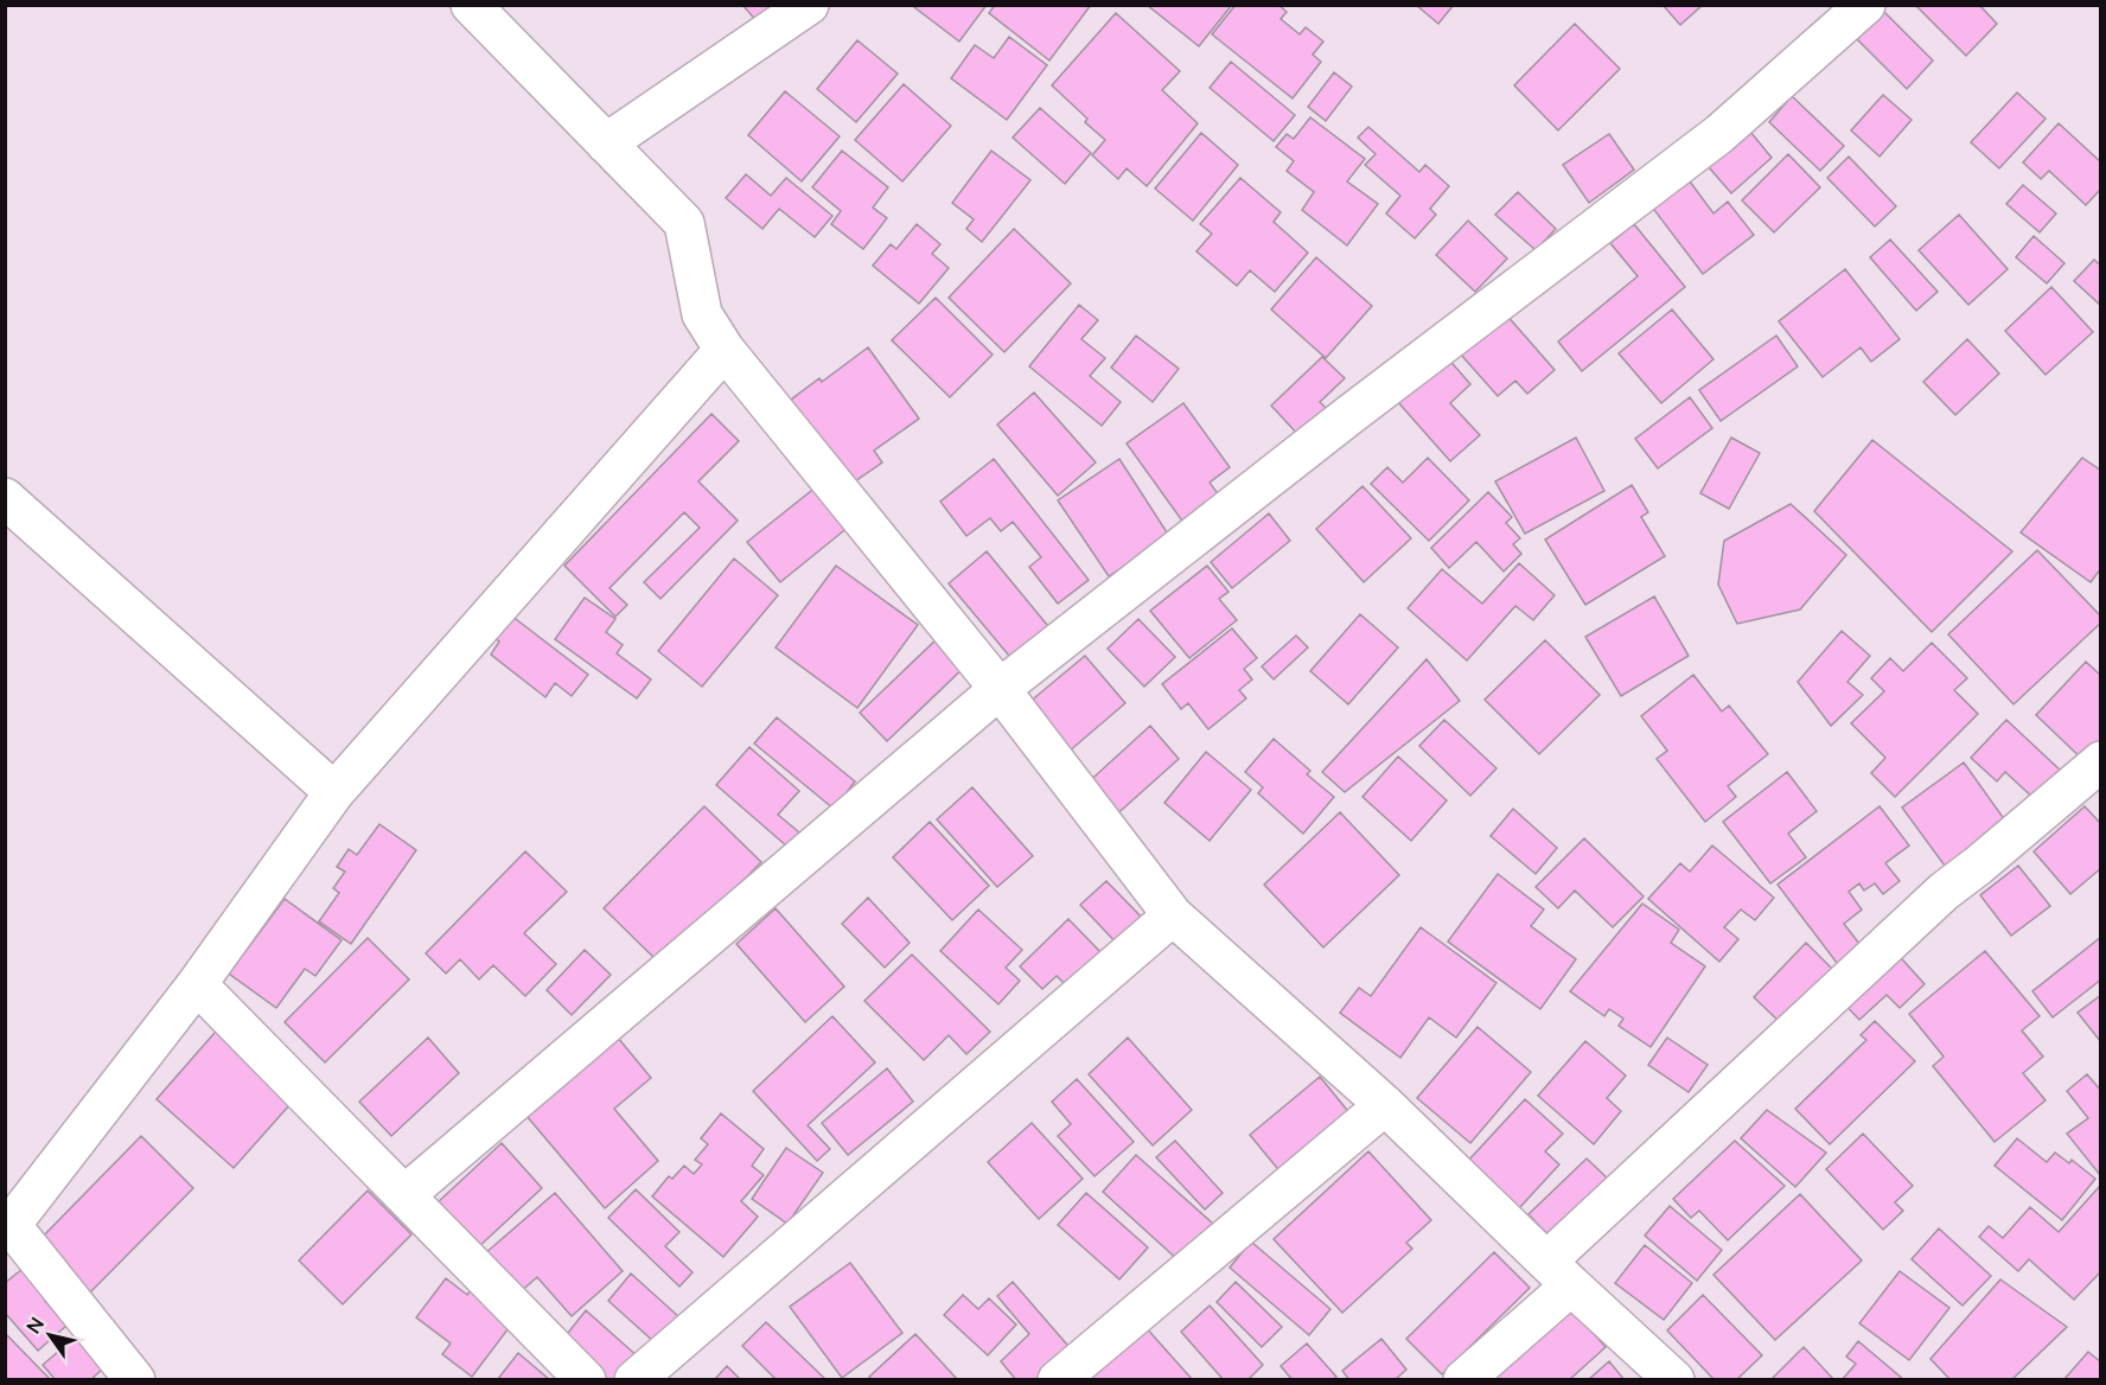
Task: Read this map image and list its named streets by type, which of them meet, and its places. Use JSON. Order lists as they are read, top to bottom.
{
  "north": "top left"
}
